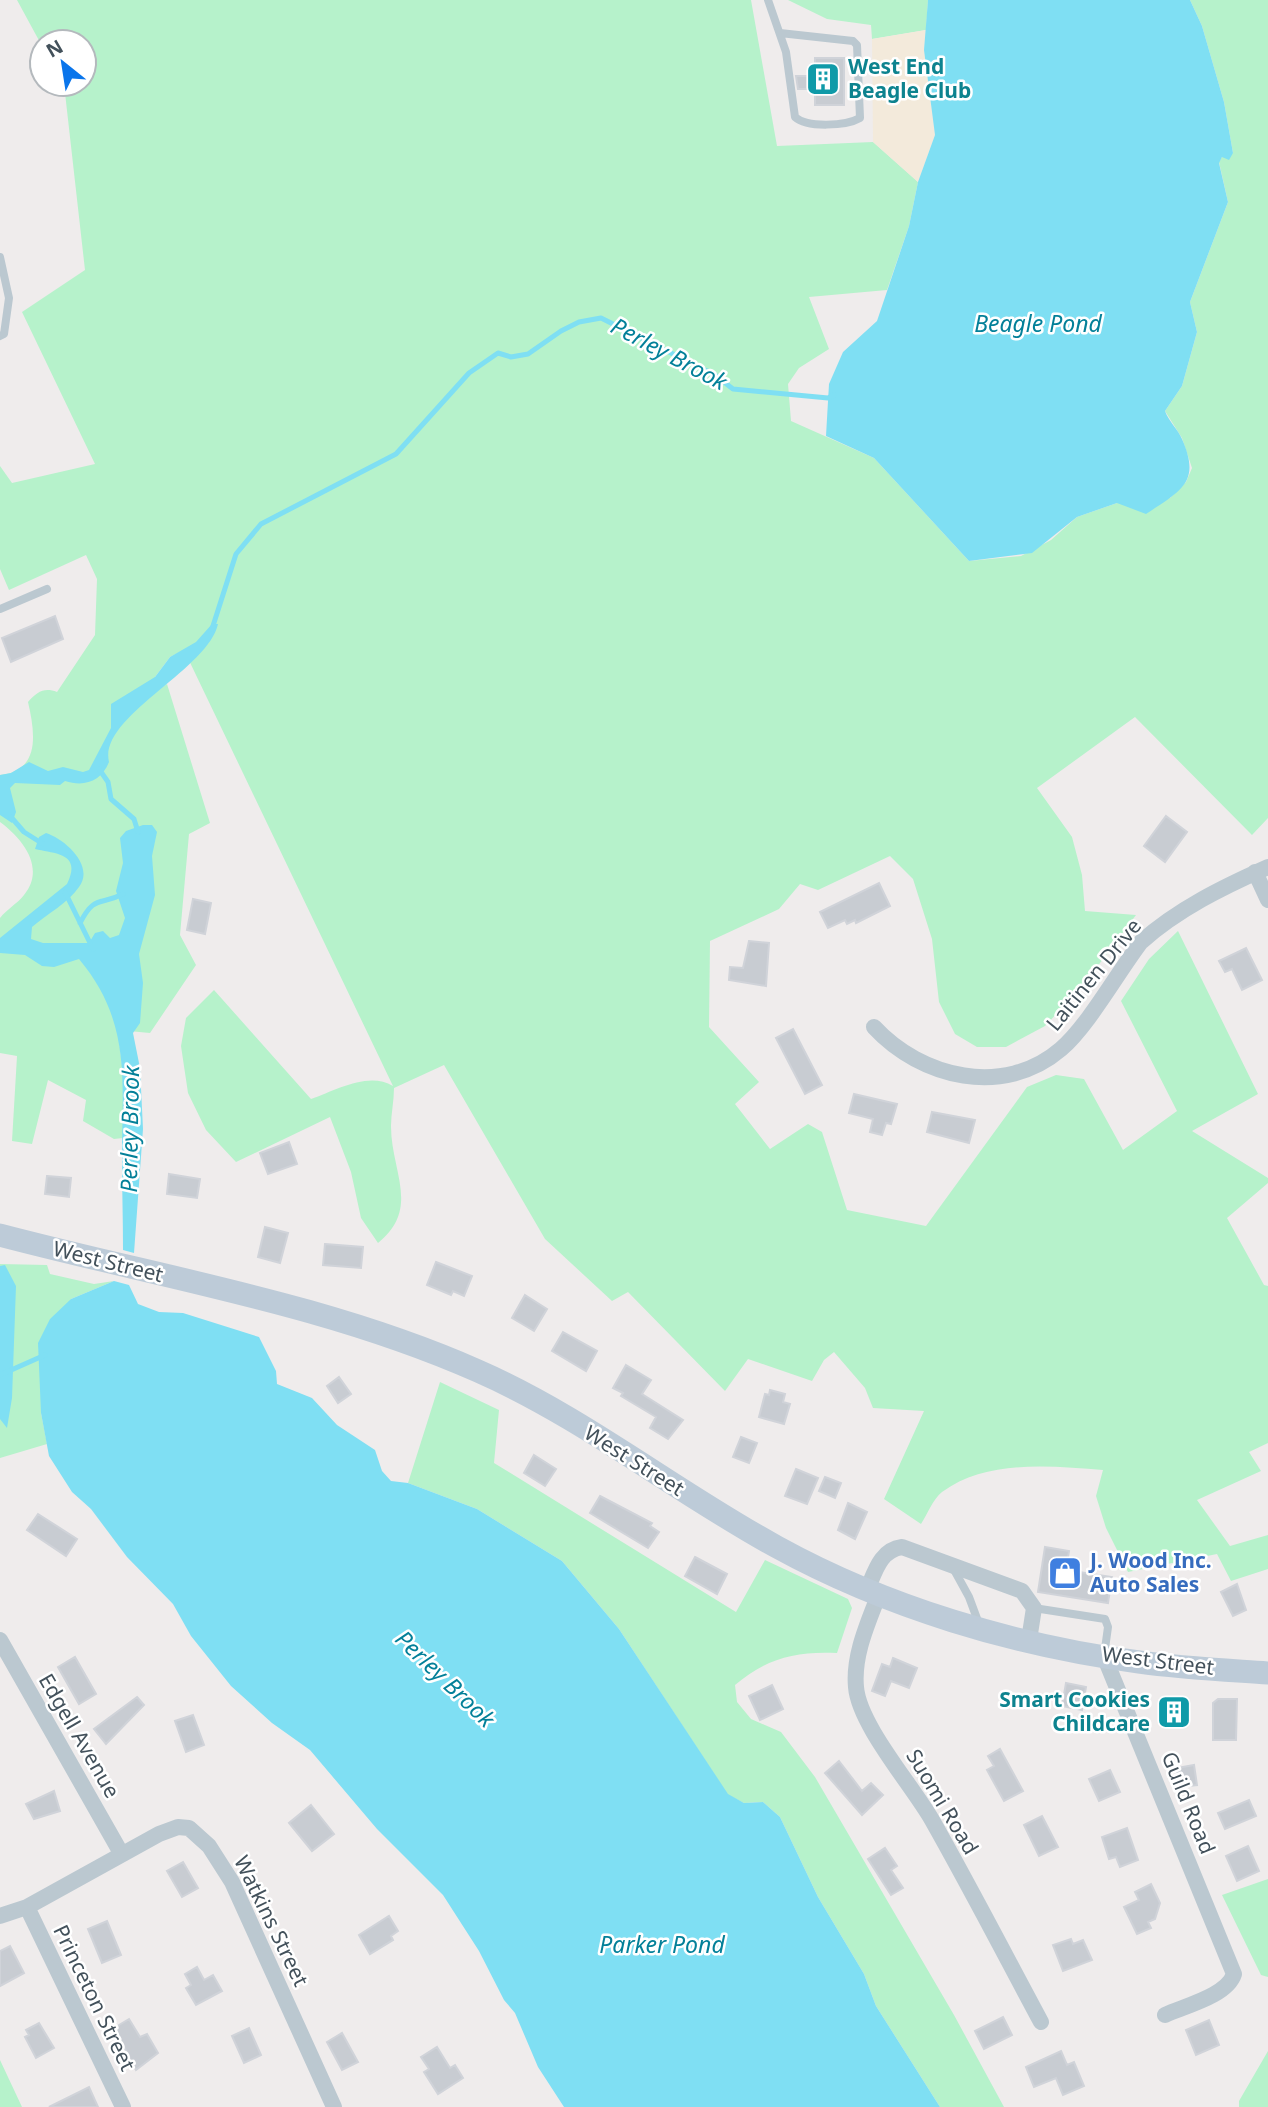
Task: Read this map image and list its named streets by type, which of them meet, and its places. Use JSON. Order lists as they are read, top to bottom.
{
  "streets": {
    "main road": ["West Street"],
    "street": [
      "Laitinen Drive",
      "Edgell Avenue",
      "Suomi Road",
      "Guild Road",
      "Watkins Street",
      "Princeton Street"
    ]
  },
  "crossings": [
    ["West Street", "Suomi Road"],
    ["West Street", "Guild Road"],
    ["Edgell Avenue", "Watkins Street"],
    ["Watkins Street", "Princeton Street"]
  ],
  "water": ["Beagle Pond", "Perley Brook", "Parker Pond"],
  "places": {
    "building": ["West End Beagle Club", "Smart Cookies Childcare"],
    "shop": ["J. Wood Inc. Auto Sales"]
  },
  "north": "top left"
}
